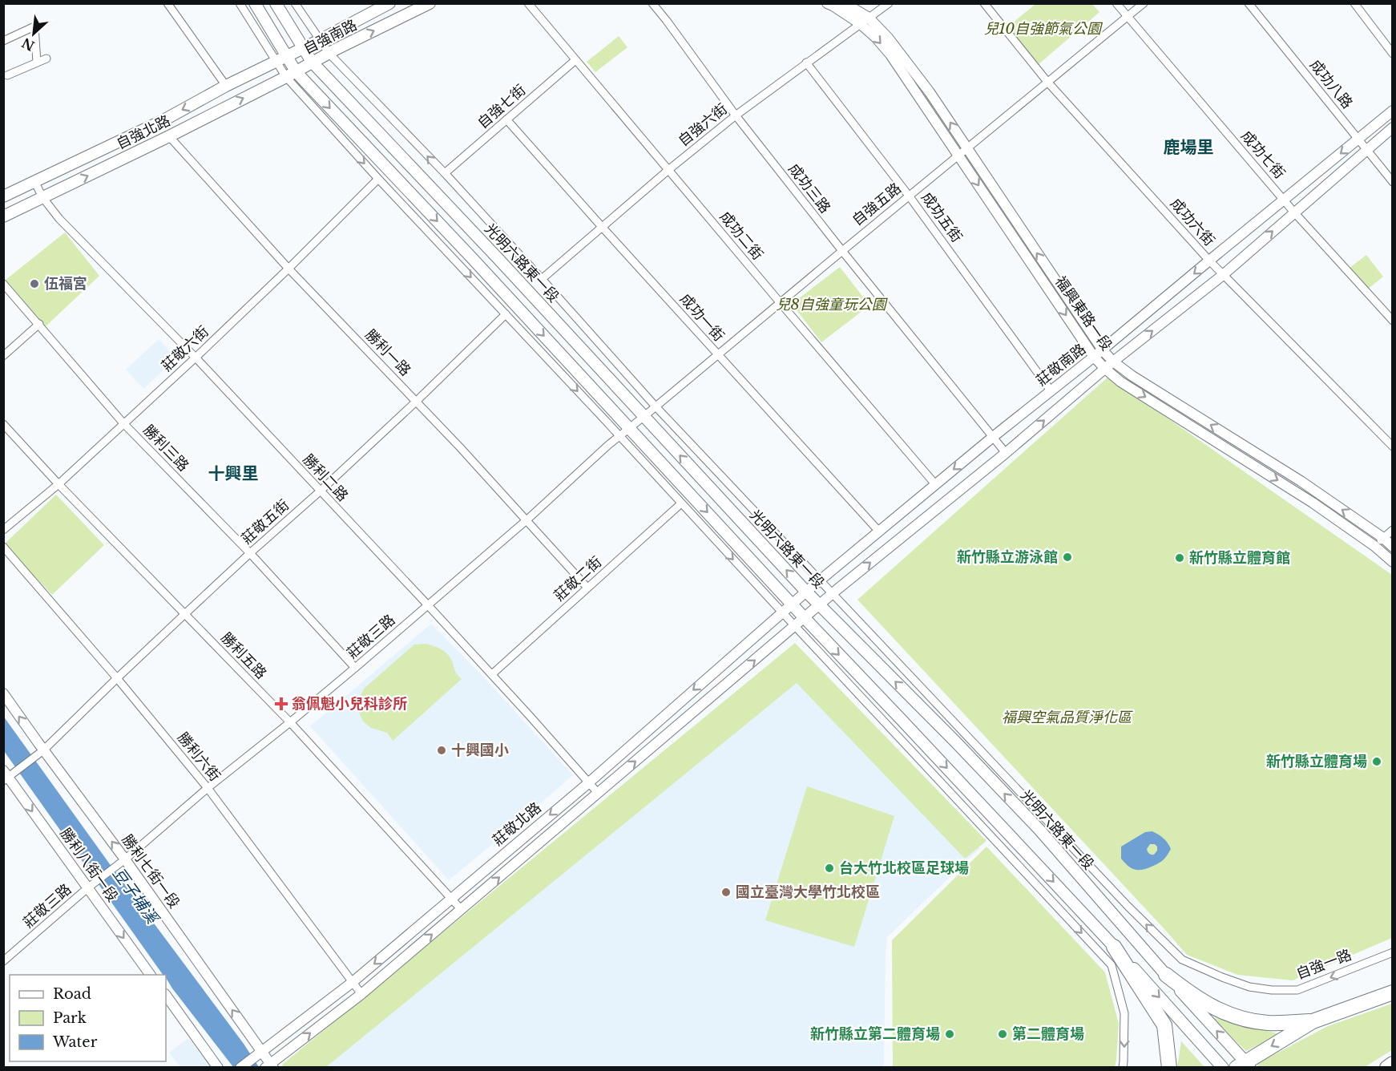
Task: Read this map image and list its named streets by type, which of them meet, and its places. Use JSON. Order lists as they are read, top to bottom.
{
  "streets": {
    "main road": ["自強南路", "自強北路", "光明六路東一段"],
    "street": [
      "成功八路",
      "自強七街",
      "自強六街",
      "成功七街",
      "成功三路",
      "自強五路",
      "成功五街",
      "成功六街",
      "成功二街",
      "福興東路一段",
      "成功一街",
      "莊敬六街",
      "勝利一路",
      "莊敬南路",
      "勝利三路",
      "勝利二路",
      "莊敬五街",
      "莊敬二街",
      "莊敬三路",
      "勝利五路",
      "勝利六街",
      "莊敬北路",
      "勝利八街一段",
      "勝利七街一段",
      "自強一路"
    ]
  },
  "crossings": [
    ["自強南路", "自強北路"],
    ["自強南路", "光明六路東一段"],
    ["成功八路", "莊敬南路"],
    ["自強七街", "成功二街"],
    ["自強七街", "光明六路東一段"],
    ["自強七街", "成功一街"],
    ["自強六街", "成功三路"],
    ["自強六街", "成功五街"],
    ["自強六街", "成功二街"],
    ["自強六街", "光明六路東一段"],
    ["自強六街", "福興東路一段"],
    ["自強六街", "成功一街"],
    ["自強北路", "勝利一路"],
    ["自強北路", "勝利二路"],
    ["成功七街", "自強五路"],
    ["成功七街", "莊敬南路"],
    ["成功三路", "自強五路"],
    ["成功三路", "莊敬南路"],
    ["自強五路", "成功五街"],
    ["自強五路", "成功六街"],
    ["自強五路", "成功二街"],
    ["自強五路", "光明六路東一段"],
    ["自強五路", "福興東路一段"],
    ["自強五路", "成功一街"],
    ["自強五路", "莊敬三路"],
    ["成功五街", "莊敬南路"],
    ["成功六街", "莊敬南路"],
    ["成功二街", "莊敬南路"],
    ["光明六路東一段", "莊敬南路"],
    ["光明六路東一段", "自強一路"],
    ["福興東路一段", "莊敬南路"],
    ["成功一街", "莊敬南路"],
    ["莊敬六街", "勝利一路"],
    ["莊敬六街", "勝利三路"],
    ["莊敬六街", "勝利二路"],
    ["莊敬六街", "勝利五路"],
    ["勝利一路", "莊敬五街"],
    ["勝利一路", "莊敬二街"],
    ["勝利一路", "莊敬三路"],
    ["莊敬南路", "莊敬北路"],
    ["勝利三路", "莊敬五街"],
    ["勝利三路", "莊敬三路"],
    ["勝利二路", "莊敬五街"],
    ["勝利二路", "莊敬二街"],
    ["勝利二路", "莊敬三路"],
    ["勝利二路", "莊敬北路"],
    ["莊敬五街", "勝利五路"],
    ["莊敬五街", "勝利六街"],
    ["莊敬五街", "勝利八街一段"],
    ["莊敬五街", "勝利七街一段"],
    ["莊敬三路", "勝利五路"],
    ["莊敬三路", "勝利六街"],
    ["莊敬三路", "勝利八街一段"],
    ["莊敬三路", "勝利七街一段"],
    ["勝利五路", "莊敬北路"],
    ["勝利六街", "莊敬北路"],
    ["莊敬北路", "勝利七街一段"]
  ],
  "one_way": ["勝利八街一段", "勝利七街一段", "自強一路"],
  "districts": ["鹿場里", "十興里"],
  "water": ["豆子埔溪"],
  "parks": ["兒10自強節氣公園", "兒8自強童玩公園", "福興空氣品質淨化區"],
  "places": {
    "other": [
      "伍福宮",
      "新竹縣立游泳館",
      "新竹縣立體育館",
      "十興國小",
      "新竹縣立體育場",
      "台大竹北校區足球場",
      "國立臺灣大學竹北校區",
      "新竹縣立第二體育場",
      "第二體育場"
    ],
    "health": ["翁佩魁小兒科診所"]
  },
  "legend": ["Road", "Park", "Water"],
  "north": "bottom left"
}
